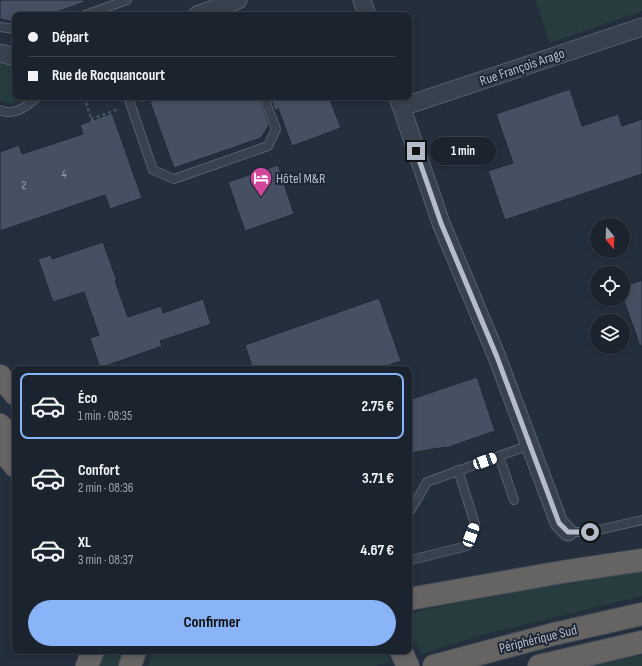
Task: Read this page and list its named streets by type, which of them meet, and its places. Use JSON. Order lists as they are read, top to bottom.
{
  "streets": {
    "highway": ["Périphérique Sud"],
    "street": ["Rue François Arago"]
  },
  "places": {
    "hotel": ["Hôtel M&R"]
  },
  "house_numbers": ["4", "2"],
  "north": "bottom",
  "page": {
    "banner": ["Départ", "Rue de Rocquancourt"],
    "bubble": "1 min",
    "list": [
      {
        "name": "Éco",
        "note": "1 min · 08:35",
        "value": "2.75 €"
      },
      {
        "name": "Confort",
        "note": "2 min · 08:36",
        "value": "3.71 €"
      },
      {
        "name": "XL",
        "note": "3 min · 08:37",
        "value": "4.67 €"
      }
    ],
    "buttons": "Confirmer"
  }
}
